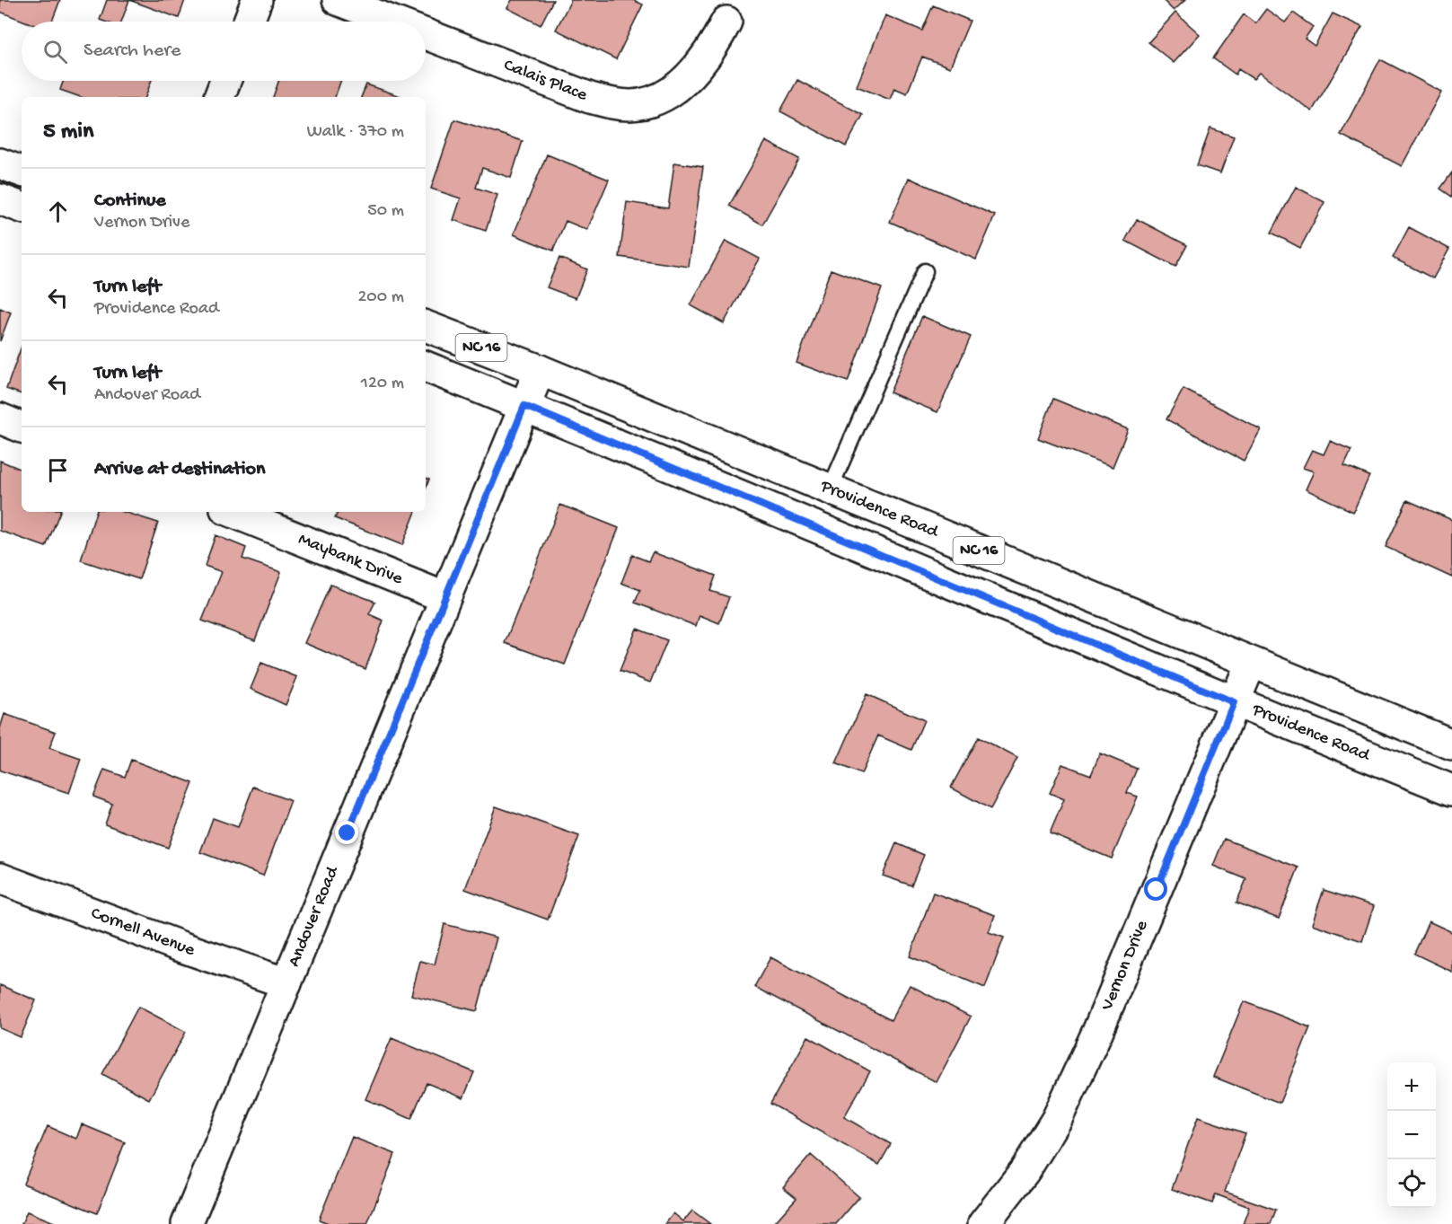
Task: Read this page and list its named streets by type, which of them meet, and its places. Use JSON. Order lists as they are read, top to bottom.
{
  "streets": {
    "street": [
      "Calais Place",
      "NC 16",
      "Providence Road",
      "Maybank Drive",
      "Andover Road",
      "Cornell Avenue",
      "Vernon Drive"
    ]
  },
  "crossings": [
    ["Providence Road", "Andover Road"],
    ["Providence Road", "Vernon Drive"],
    ["Maybank Drive", "Andover Road"],
    ["Andover Road", "Cornell Avenue"]
  ],
  "page": {
    "search": "Search here",
    "heading": ["5 min", "Walk · 370 m"],
    "list": [
      ["Continue", "Vernon Drive", "50 m"],
      ["Turn left", "Providence Road", "200 m"],
      ["Turn left", "Andover Road", "120 m"],
      "Arrive at destination"
    ],
    "map_buttons": ["+", "−"]
  }
}
